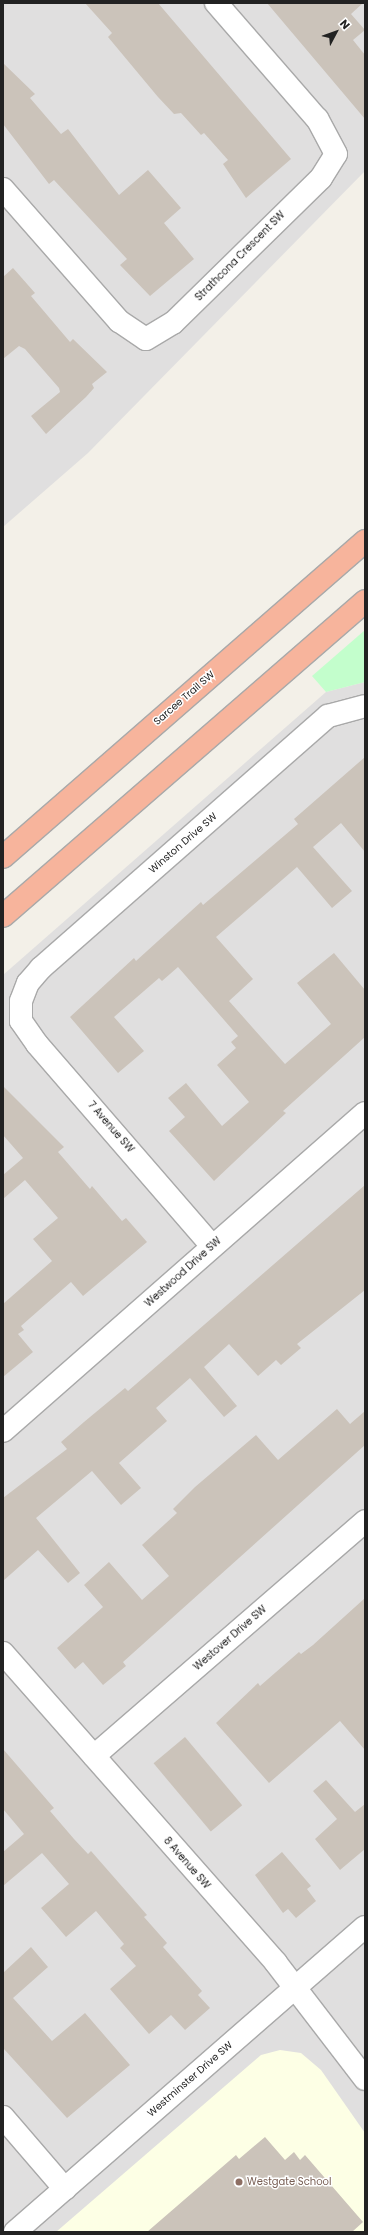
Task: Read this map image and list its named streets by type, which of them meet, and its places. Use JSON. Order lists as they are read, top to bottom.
{
  "streets": {
    "highway": ["Sarcee Trail SW"],
    "street": [
      "Strathcona Crescent SW",
      "Winston Drive SW",
      "7 Avenue SW",
      "Westwood Drive SW",
      "Westover Drive SW",
      "8 Avenue SW",
      "Westminster Drive SW"
    ]
  },
  "crossings": [
    ["Winston Drive SW", "7 Avenue SW"],
    ["7 Avenue SW", "Westwood Drive SW"],
    ["Westover Drive SW", "8 Avenue SW"],
    ["8 Avenue SW", "Westminster Drive SW"]
  ],
  "places": ["Westgate School"],
  "north": "top right"
}
